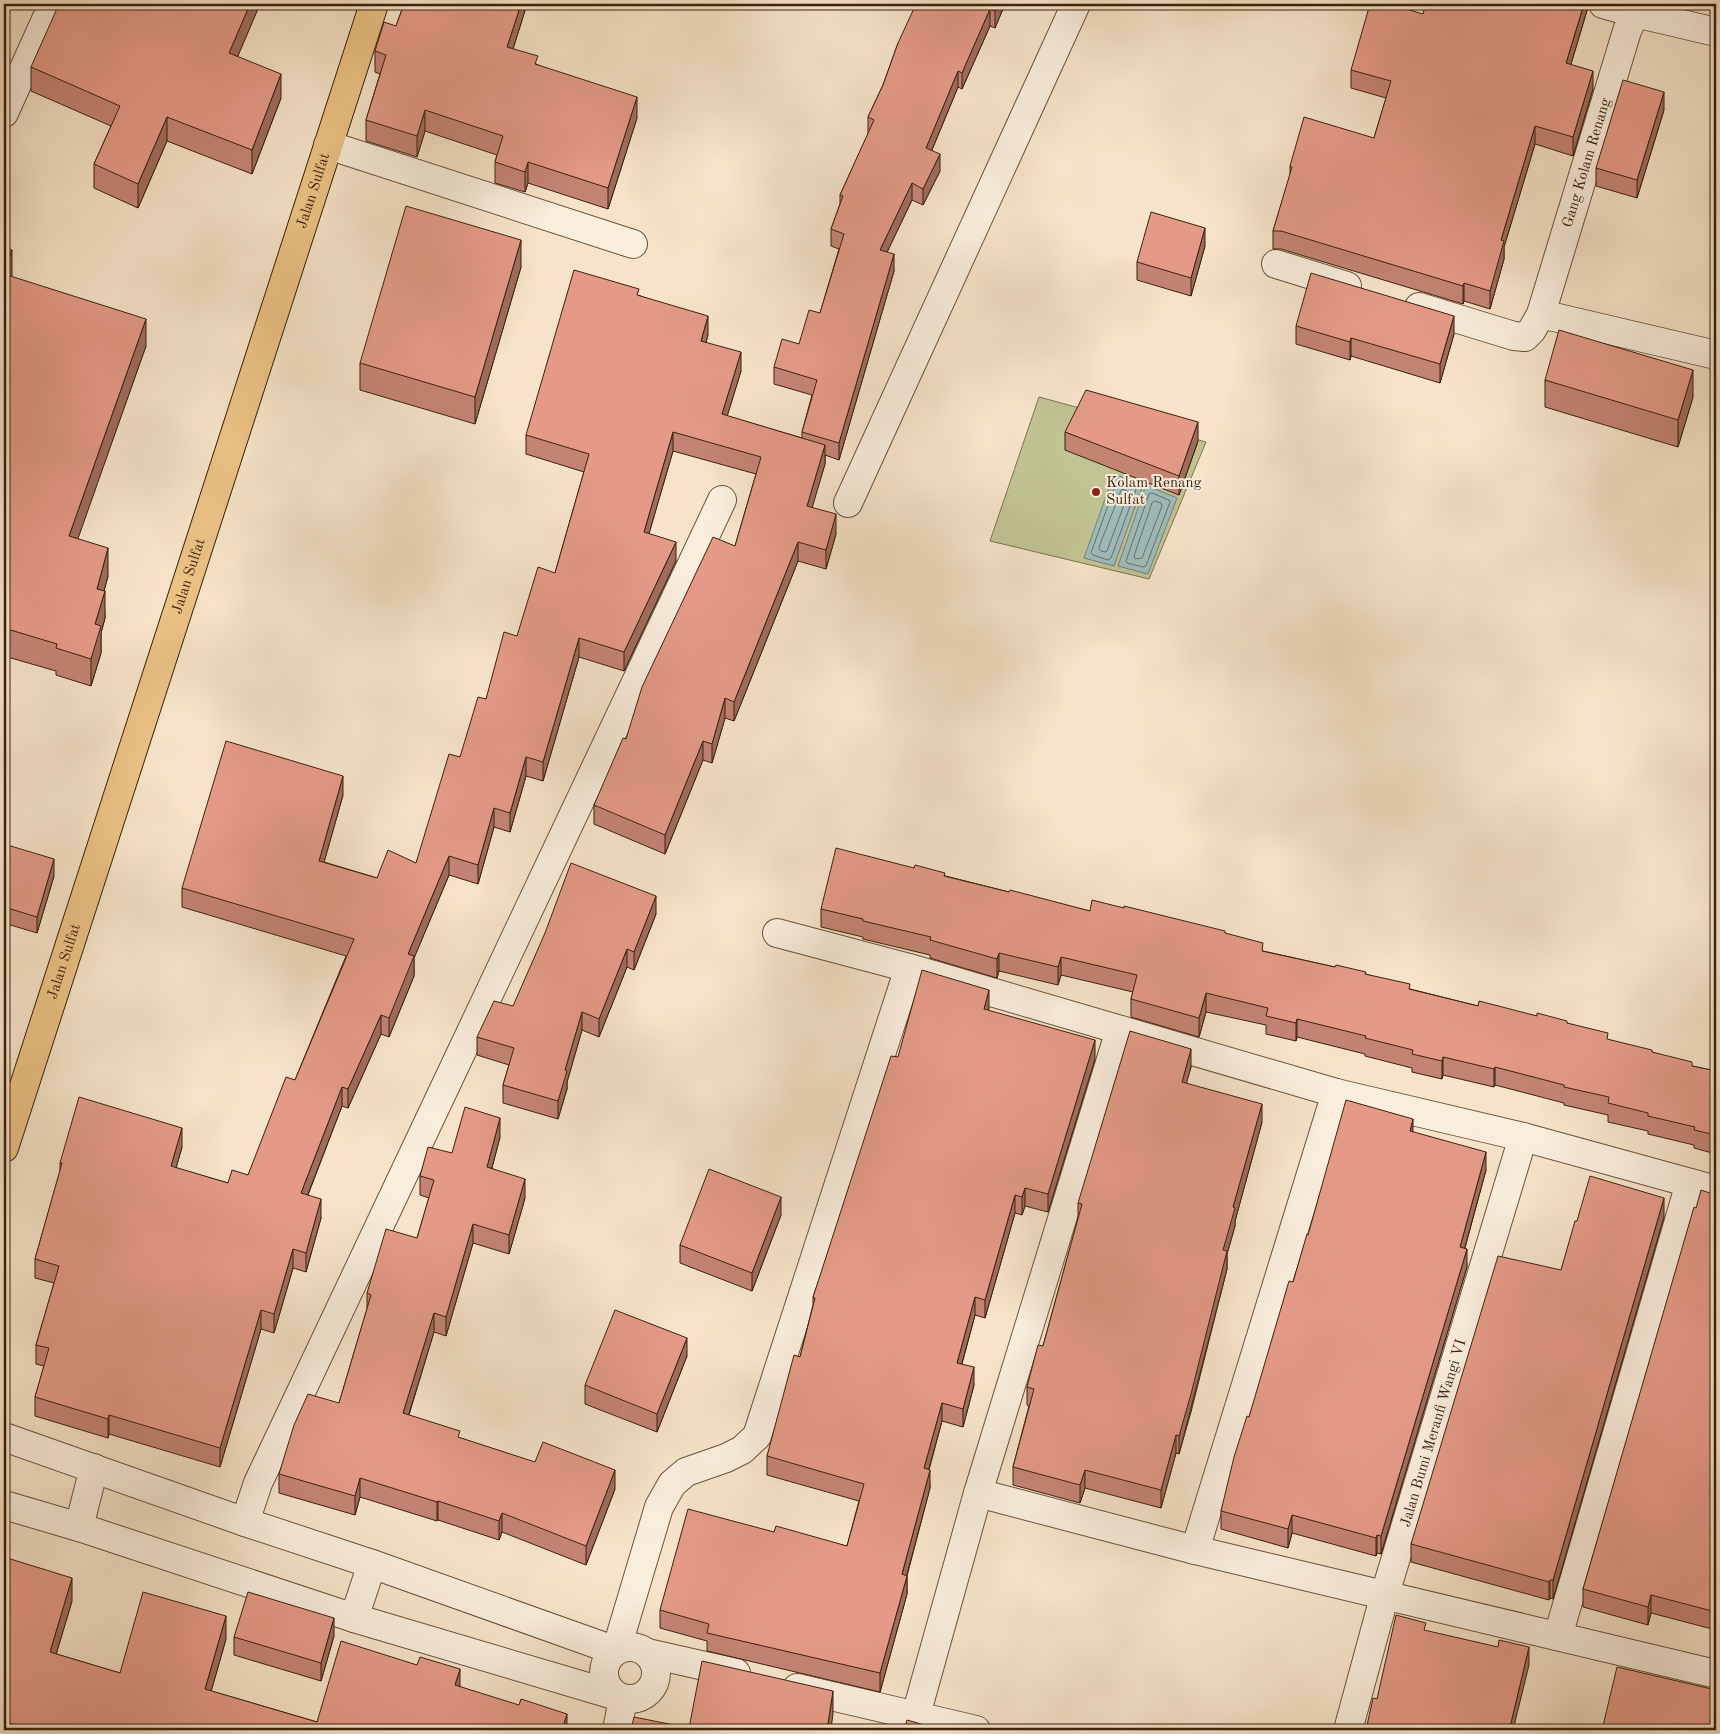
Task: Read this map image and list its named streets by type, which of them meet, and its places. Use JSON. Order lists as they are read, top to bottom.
{
  "streets": {
    "main road": ["Jalan Sulfat"],
    "street": ["Gang Kolam Renang", "Jalan Bumi Meranfi Wangi VI"]
  },
  "places": ["Kolam Renang Sulfat"]
}
